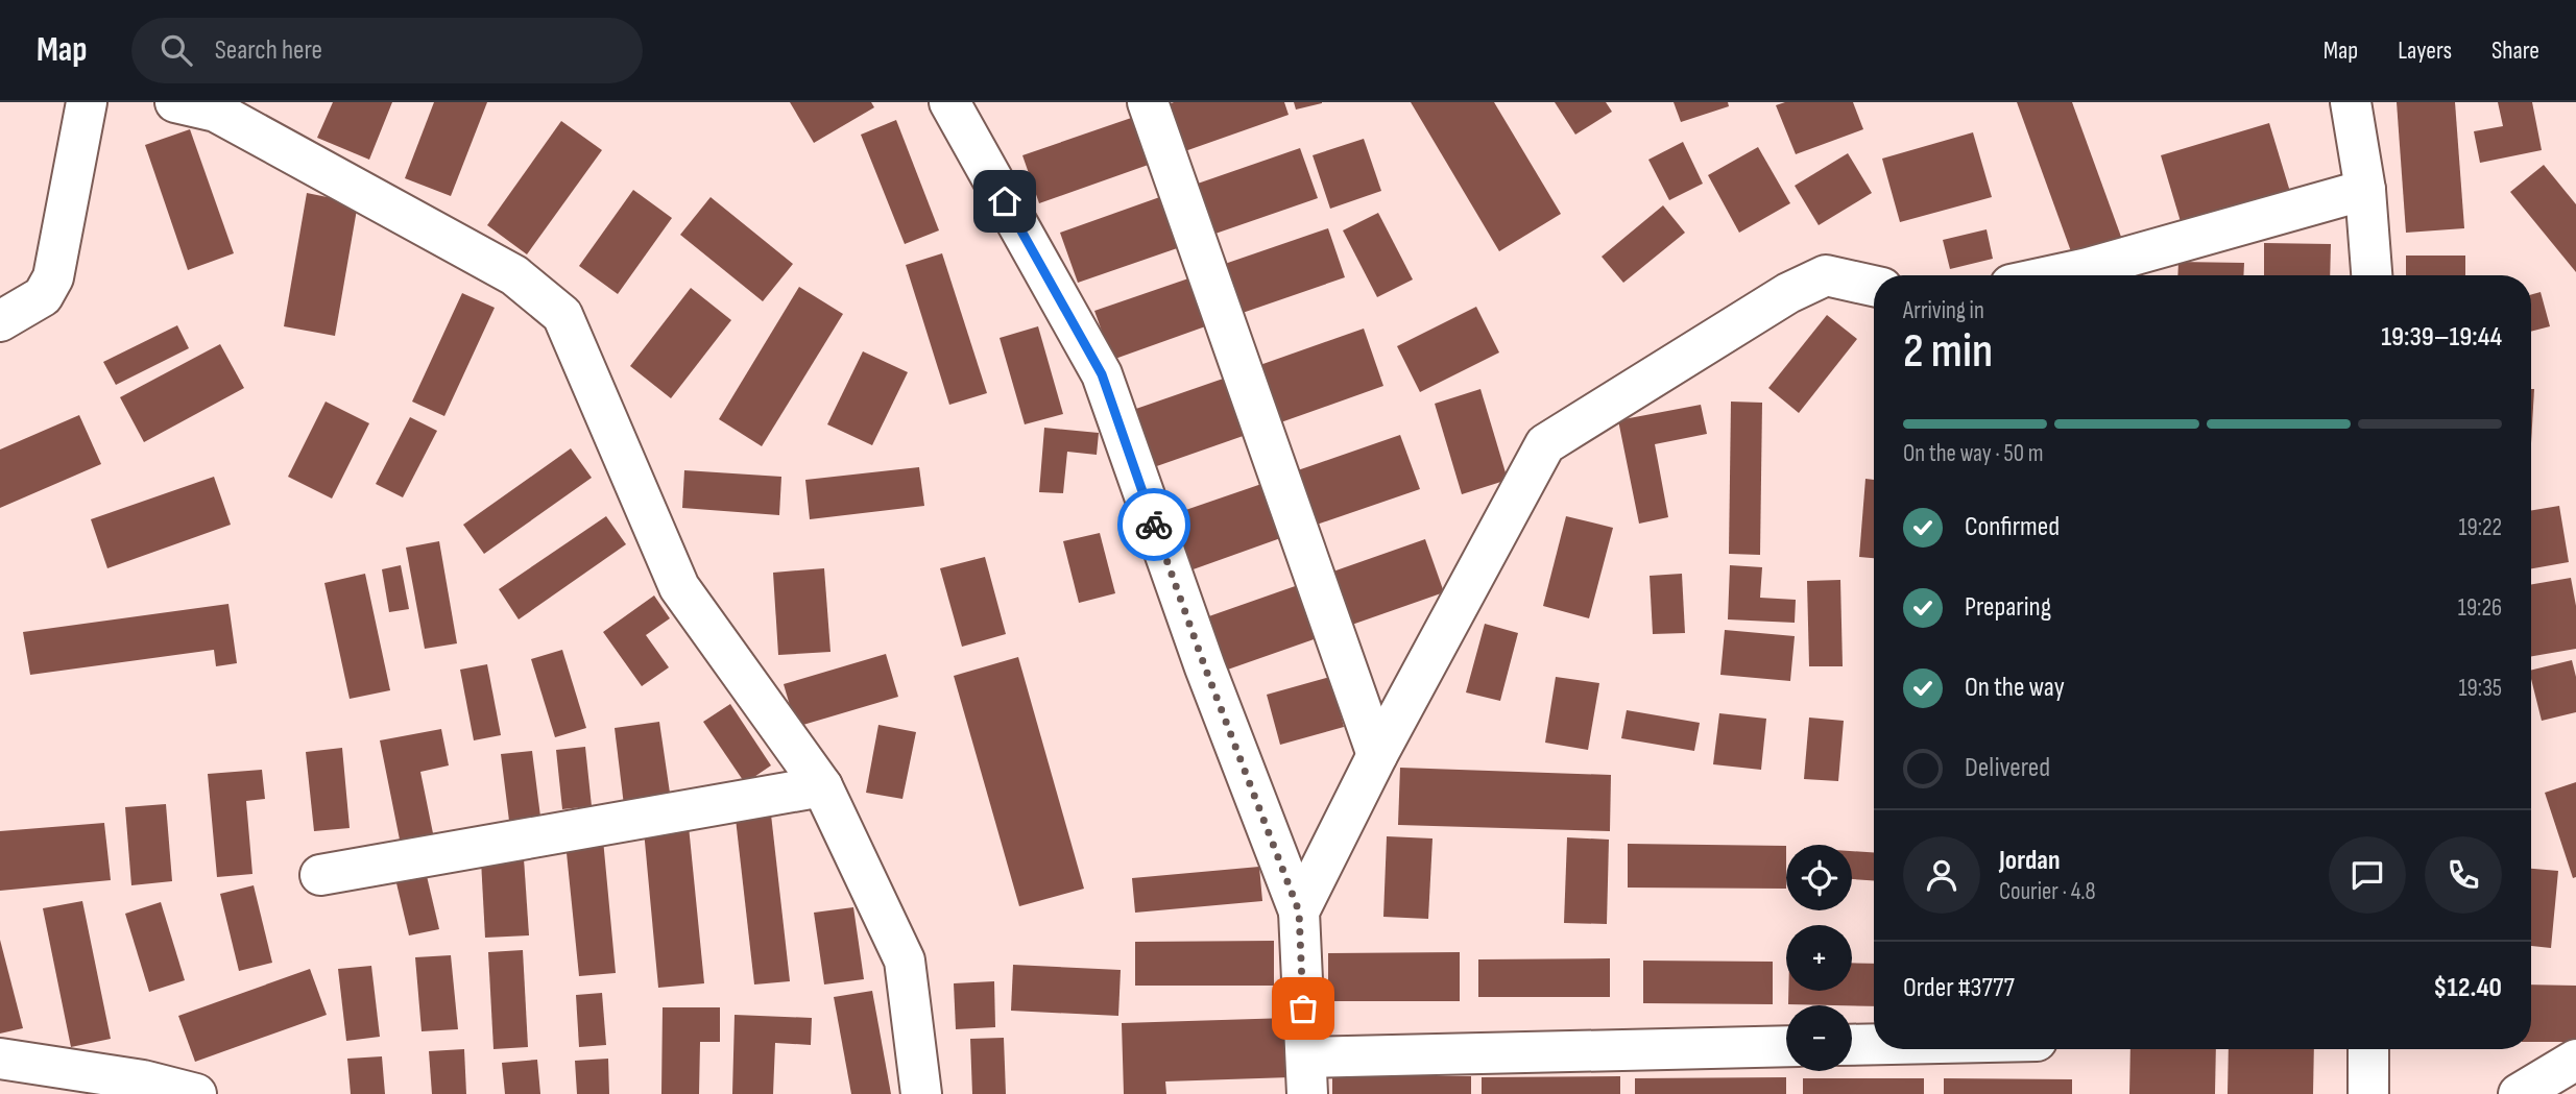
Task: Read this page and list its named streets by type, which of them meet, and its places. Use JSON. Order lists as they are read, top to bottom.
{
  "page": {
    "header": "Map",
    "search": "Search here",
    "nav": ["Map", "Layers", "Share"],
    "heading": ["2 min", "Arriving in", "19:39–19:44"],
    "panel": [
      "Jordan",
      "Courier · 4.8",
      "Order #3777",
      "$12.40"
    ],
    "bar": "On the way · 50 m",
    "list": [
      ["Confirmed", "19:22"],
      ["Preparing", "19:26"],
      ["On the way", "19:35"],
      "Delivered"
    ],
    "map_buttons": ["+", "−"]
  }
}
